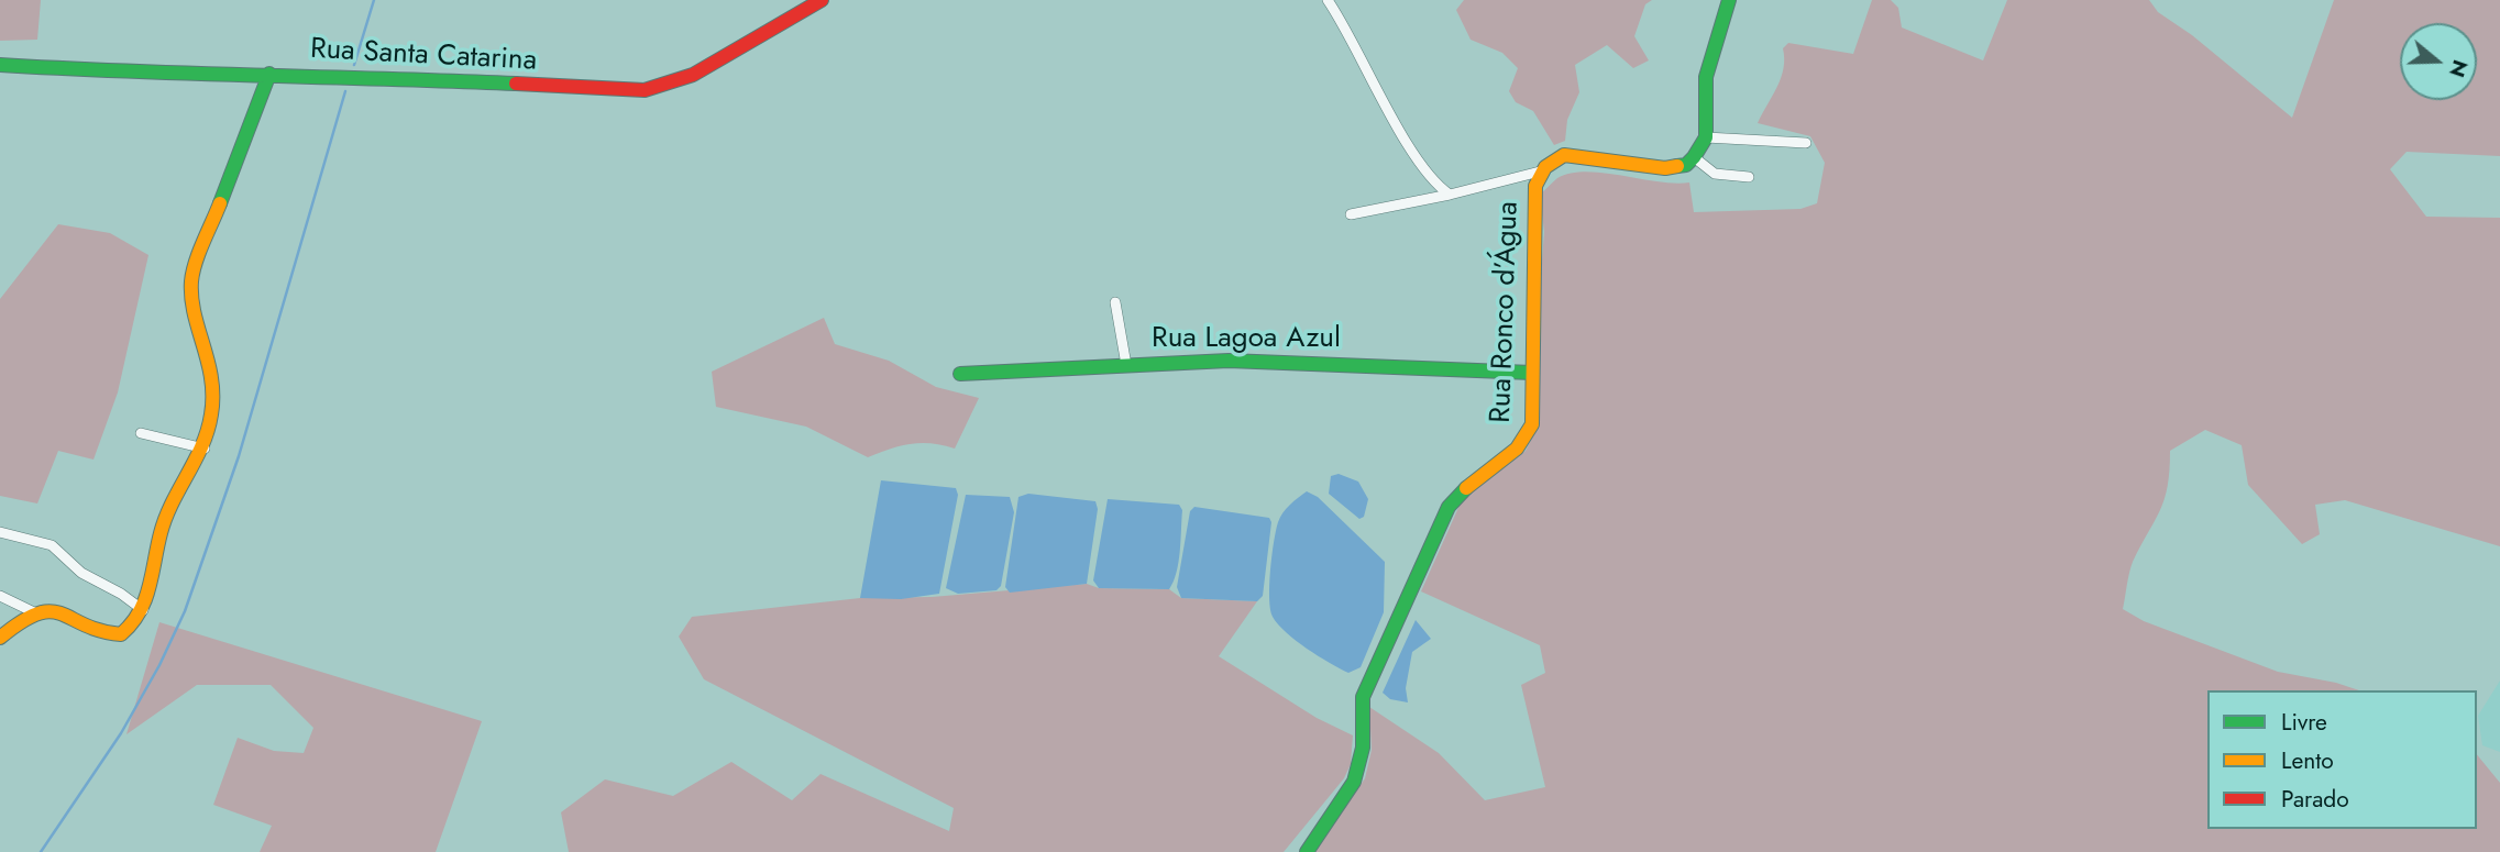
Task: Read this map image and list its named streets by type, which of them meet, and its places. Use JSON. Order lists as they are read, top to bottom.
{
  "streets": {
    "street": ["Rua Santa Catarina", "Rua Ronco d’Água", "Rua Lagoa Azul"]
  },
  "crossings": [
    ["Rua Ronco d’Água", "Rua Lagoa Azul"]
  ],
  "legend": ["Livre", "Lento", "Parado"],
  "north": "right"
}
